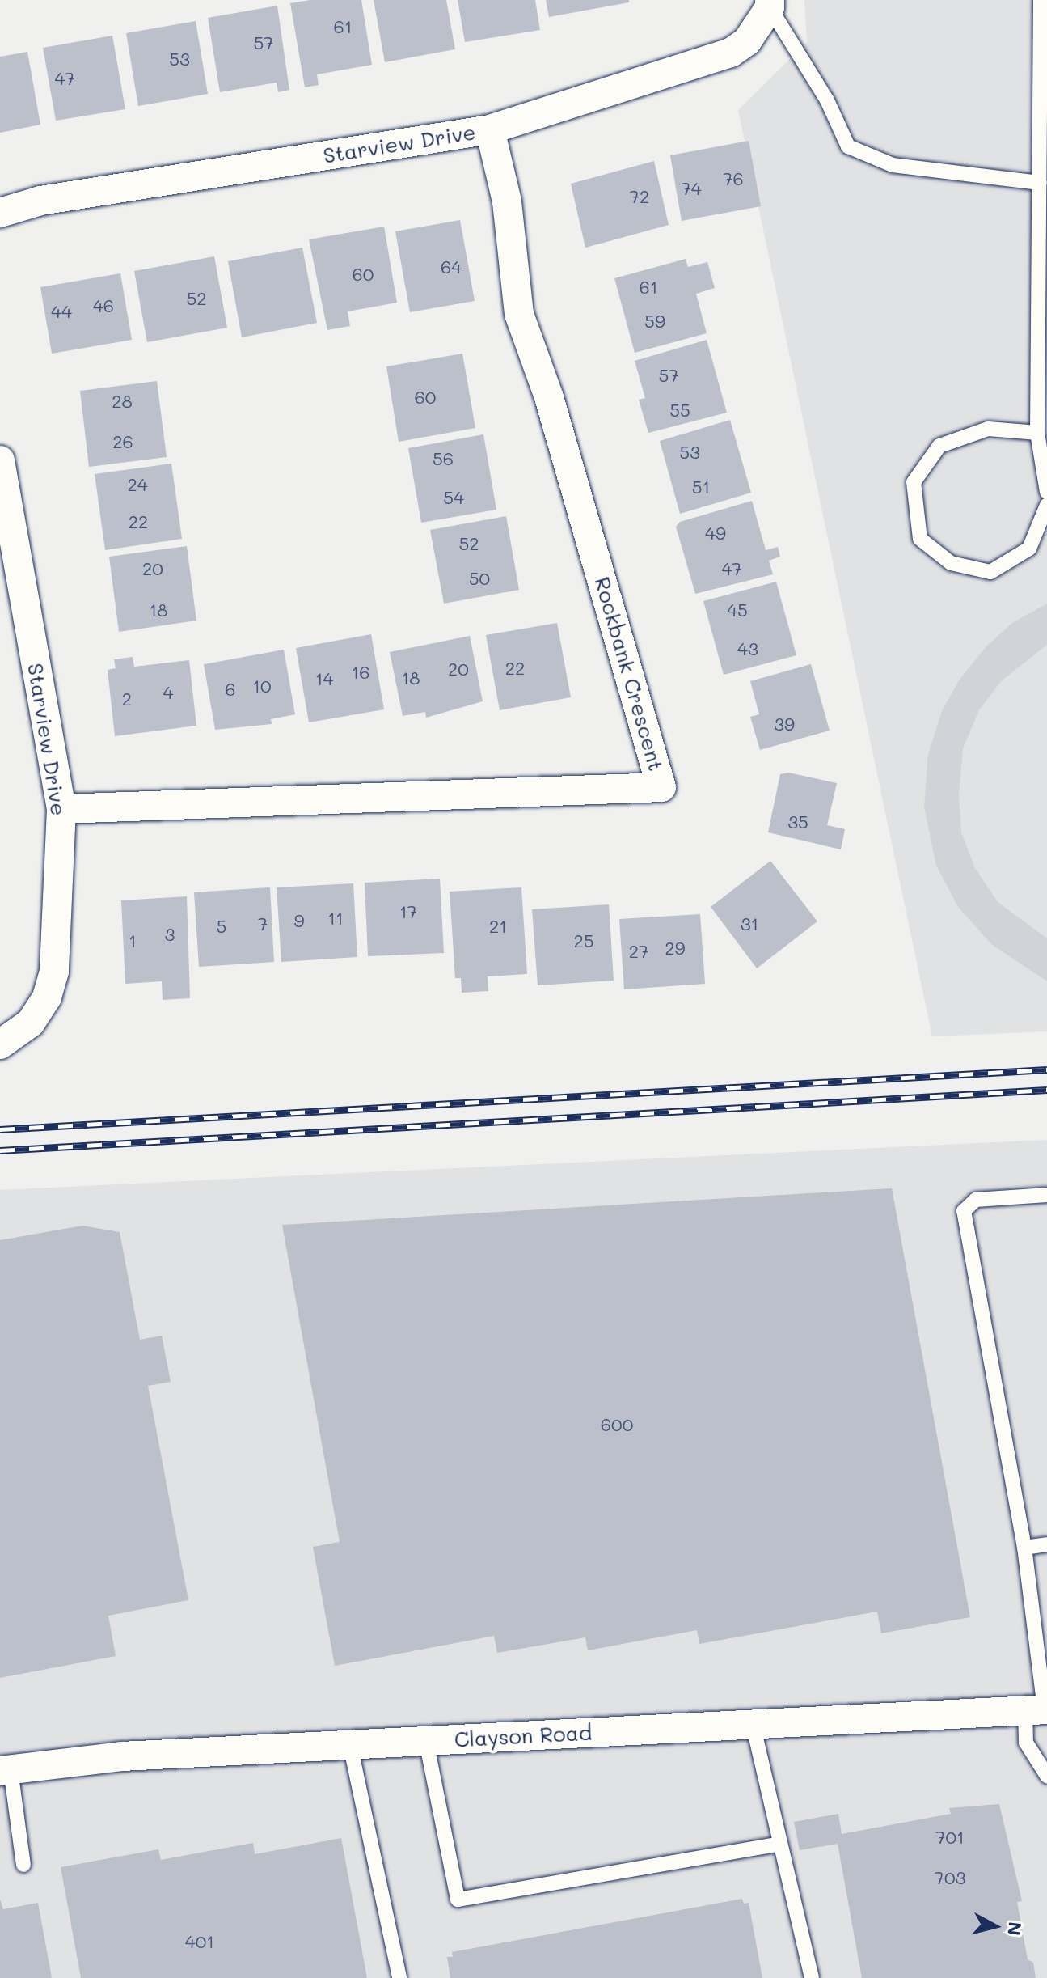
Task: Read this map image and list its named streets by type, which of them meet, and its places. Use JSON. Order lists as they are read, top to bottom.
{
  "streets": {
    "street": ["Starview Drive", "Rockbank Crescent", "Clayson Road"]
  },
  "crossings": [
    ["Starview Drive", "Rockbank Crescent"]
  ],
  "house_numbers": [
    "61",
    "57",
    "53",
    "47",
    "76",
    "74",
    "72",
    "64",
    "60",
    "61",
    "52",
    "46",
    "44",
    "59",
    "57",
    "60",
    "28",
    "55",
    "26",
    "53",
    "56",
    "24",
    "51",
    "54",
    "22",
    "49",
    "52",
    "20",
    "47",
    "50",
    "18",
    "45",
    "43",
    "22",
    "20",
    "16",
    "18",
    "14",
    "10",
    "6",
    "4",
    "2",
    "39",
    "35",
    "17",
    "11",
    "9",
    "7",
    "31",
    "5",
    "21",
    "3",
    "1",
    "25",
    "29",
    "27",
    "600",
    "701",
    "703",
    "401"
  ],
  "north": "right"
}
